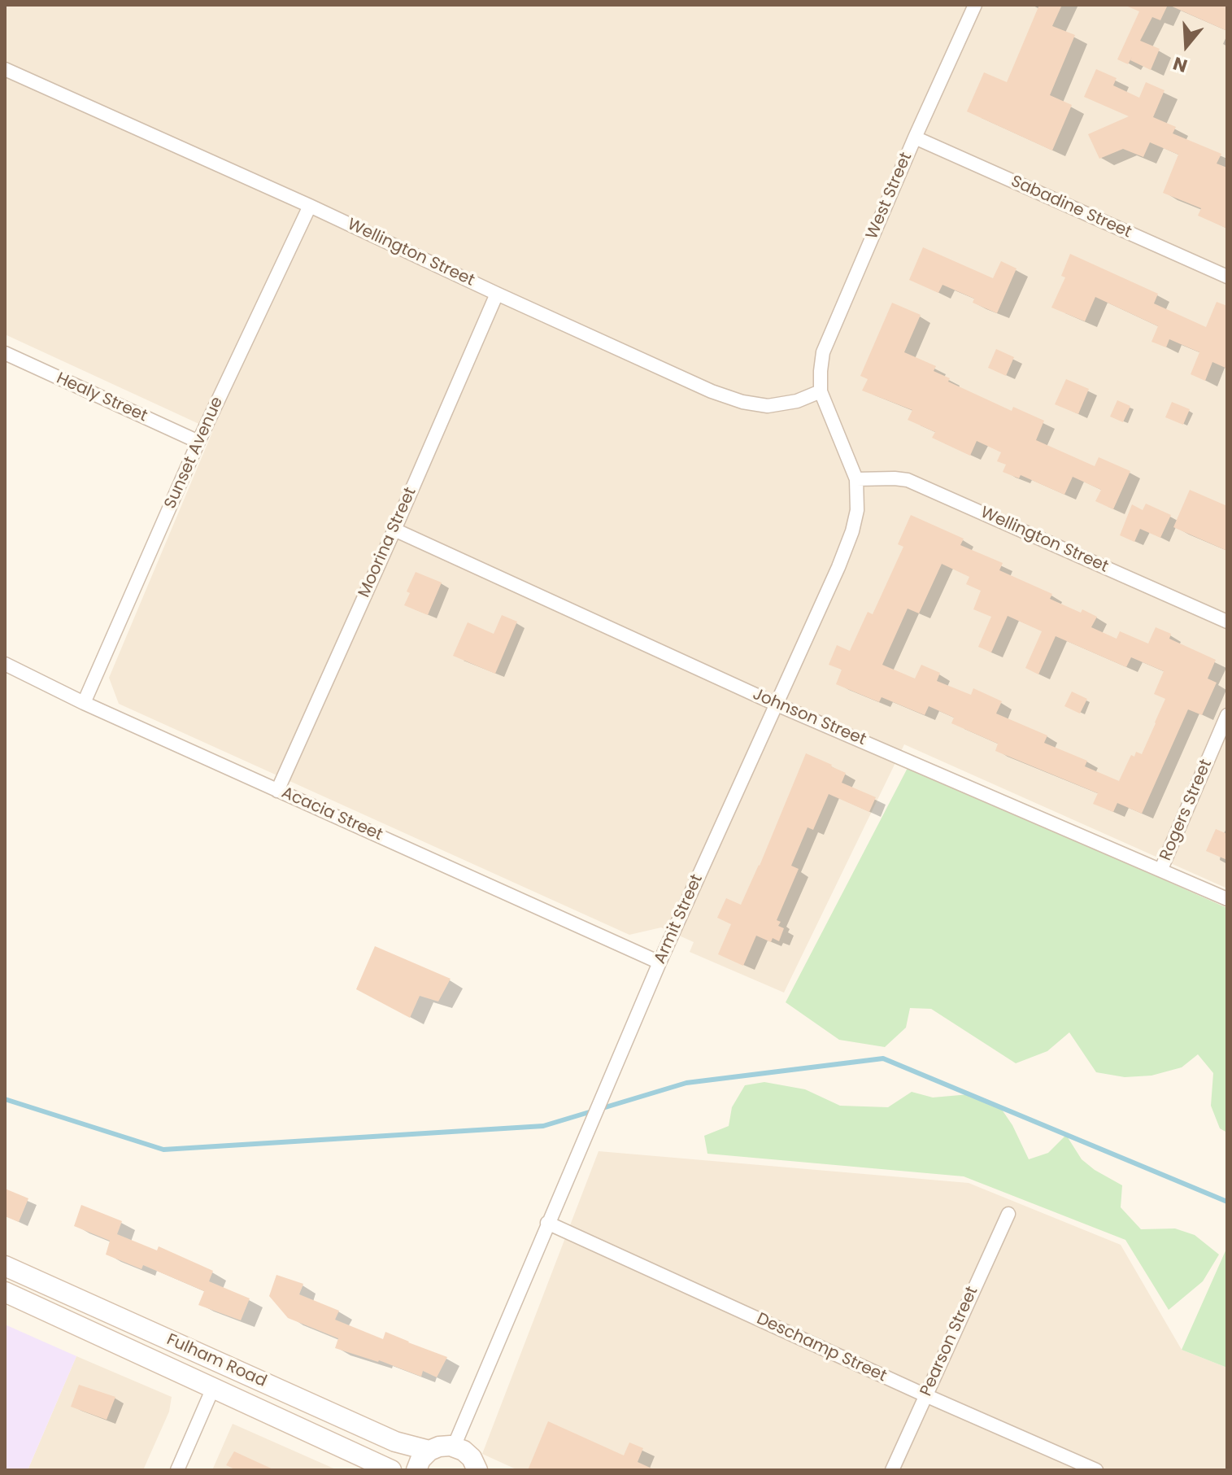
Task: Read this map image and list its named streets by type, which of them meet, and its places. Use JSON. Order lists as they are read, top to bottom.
{
  "streets": {
    "street": [
      "West Street",
      "Sabadine Street",
      "Wellington Street",
      "Healy Street",
      "Sunset Avenue",
      "Moorina Street",
      "Johnson Street",
      "Rogers Street",
      "Acacia Street",
      "Armit Street",
      "Pearson Street",
      "Deschamp Street",
      "Fulham Road"
    ]
  },
  "crossings": [
    ["West Street", "Sabadine Street"],
    ["West Street", "Wellington Street"],
    ["West Street", "Armit Street"],
    ["Wellington Street", "Sunset Avenue"],
    ["Wellington Street", "Moorina Street"],
    ["Wellington Street", "Armit Street"],
    ["Healy Street", "Sunset Avenue"],
    ["Sunset Avenue", "Acacia Street"],
    ["Moorina Street", "Johnson Street"],
    ["Moorina Street", "Acacia Street"],
    ["Johnson Street", "Rogers Street"],
    ["Johnson Street", "Armit Street"],
    ["Acacia Street", "Armit Street"],
    ["Armit Street", "Deschamp Street"],
    ["Pearson Street", "Deschamp Street"]
  ],
  "north": "bottom"
}
